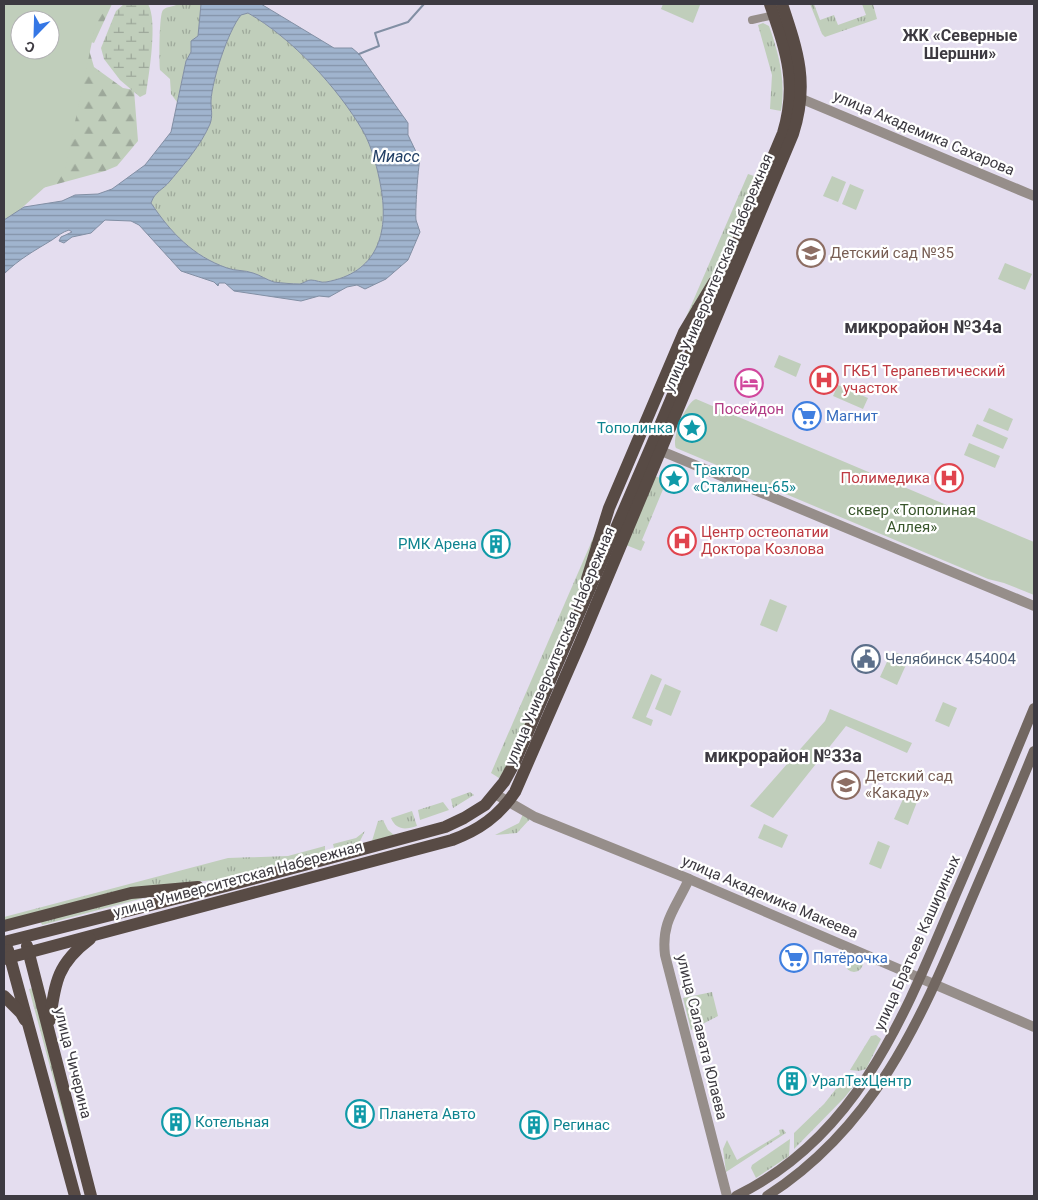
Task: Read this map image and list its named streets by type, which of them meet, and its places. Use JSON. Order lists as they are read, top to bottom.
{
  "streets": {
    "main road": ["улица Университетская Набережная", "улица Братьев Кашириных", "улица Чичерина"],
    "street": ["улица Академика Сахарова", "улица Академика Макеева", "улица Салавата Юлаева"]
  },
  "crossings": [
    ["улица Академика Сахарова", "улица Университетская Набережная"],
    ["улица Университетская Набережная", "улица Академика Макеева"],
    ["улица Университетская Набережная", "улица Чичерина"],
    ["улица Академика Макеева", "улица Братьев Кашириных"],
    ["улица Академика Макеева", "улица Салавата Юлаева"]
  ],
  "districts": ["ЖК «Северные Шершни»", "микрорайон №34а", "микрорайон №33а"],
  "water": ["Миасс"],
  "parks": ["сквер «Тополиная Аллея»"],
  "places": {
    "school or university": ["Детский сад №35", "Детский сад «Какаду»"],
    "hospital": ["ГКБ1 Терапевтический участок", "Полимедика", "Центр остеопатии Доктора Козлова"],
    "hotel": ["Посейдон"],
    "supermarket": ["Магнит", "Пятёрочка"],
    "place": ["Тополинка", "Трактор «Сталинец-65»"],
    "building": [
      "РМК Арена",
      "УралТехЦентр",
      "Планета Авто",
      "Котельная",
      "Регинас"
    ],
    "public building": ["Челябинск 454004"]
  },
  "north": "bottom left"
}
